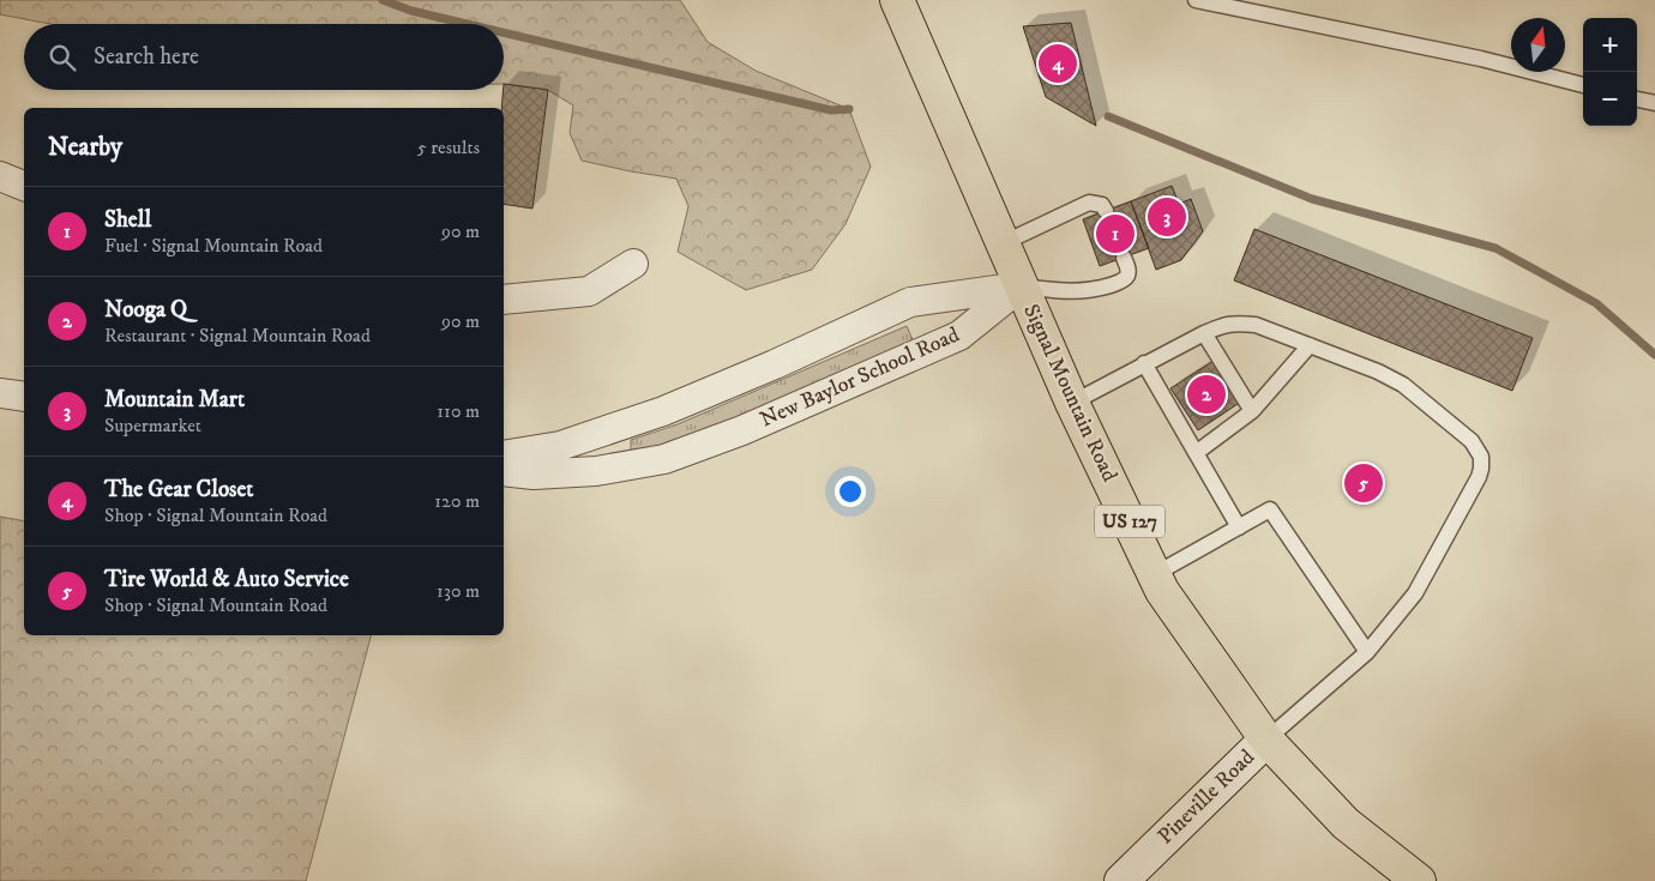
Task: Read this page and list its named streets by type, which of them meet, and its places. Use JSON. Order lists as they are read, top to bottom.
{
  "streets": {
    "main road": ["Signal Mountain Road", "US 127", "Pineville Road"],
    "street": ["New Baylor School Road"]
  },
  "crossings": [
    ["New Baylor School Road", "Signal Mountain Road"],
    ["Signal Mountain Road", "Pineville Road"]
  ],
  "north": "top",
  "page": {
    "map_buttons": ["+", "−"],
    "search": "Search here",
    "pins": [
      "4",
      "3",
      "1",
      "2",
      "5"
    ],
    "heading": ["Nearby", "5 results"],
    "list": [
      {
        "mark": "1",
        "name": "Shell",
        "note": "Fuel · Signal Mountain Road",
        "value": "90 m"
      },
      {
        "mark": "2",
        "name": "Nooga Q",
        "note": "Restaurant · Signal Mountain Road",
        "value": "90 m"
      },
      {
        "mark": "3",
        "name": "Mountain Mart",
        "note": "Supermarket",
        "value": "110 m"
      },
      {
        "mark": "4",
        "name": "The Gear Closet",
        "note": "Shop · Signal Mountain Road",
        "value": "120 m"
      },
      {
        "mark": "5",
        "name": "Tire World & Auto Service",
        "note": "Shop · Signal Mountain Road",
        "value": "130 m"
      }
    ]
  }
}
